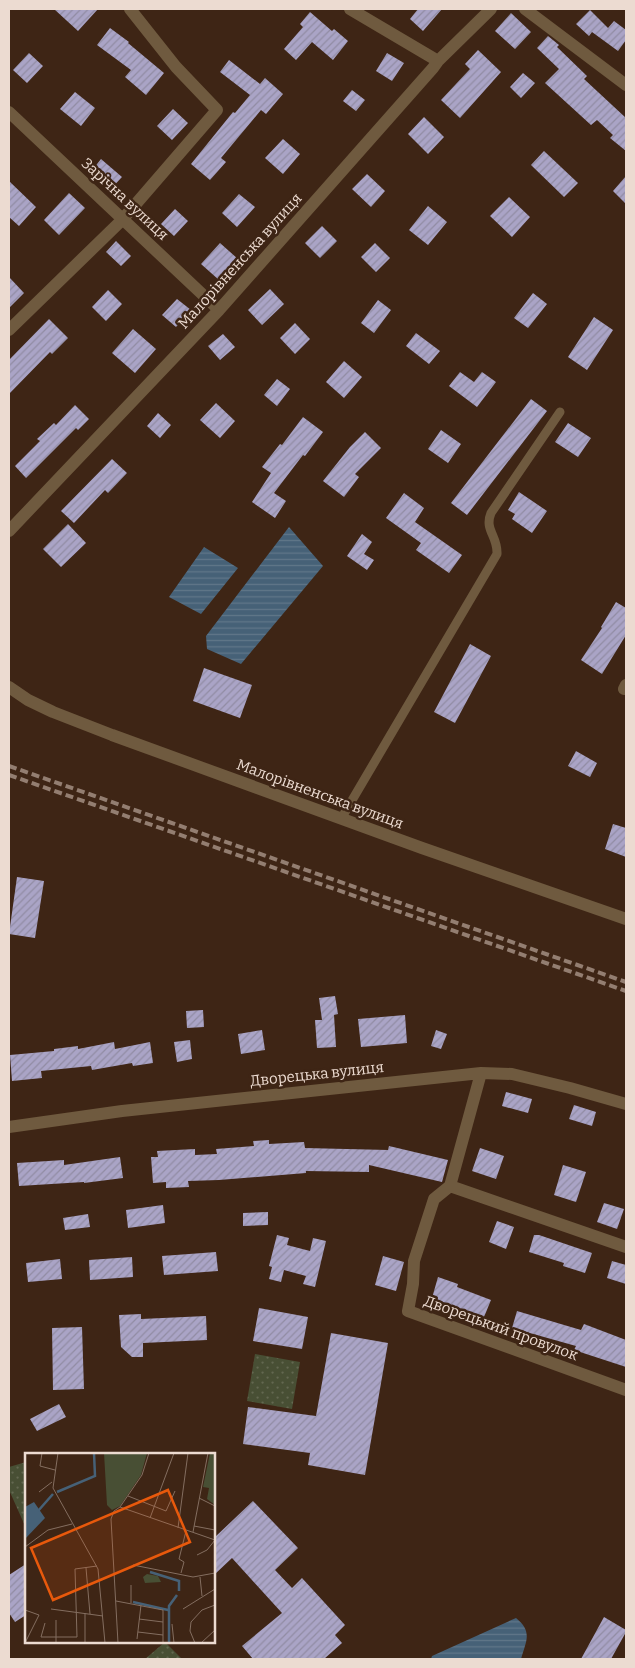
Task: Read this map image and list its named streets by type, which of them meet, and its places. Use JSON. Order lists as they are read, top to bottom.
{
  "streets": {
    "street": [
      "Зарічна вулиця",
      "Малорівненська вулиця",
      "Дворецька вулиця",
      "Дворецький провулок"
    ]
  },
  "crossings": [
    ["Зарічна вулиця", "Малорівненська вулиця"],
    ["Дворецька вулиця", "Дворецький провулок"]
  ]
}
